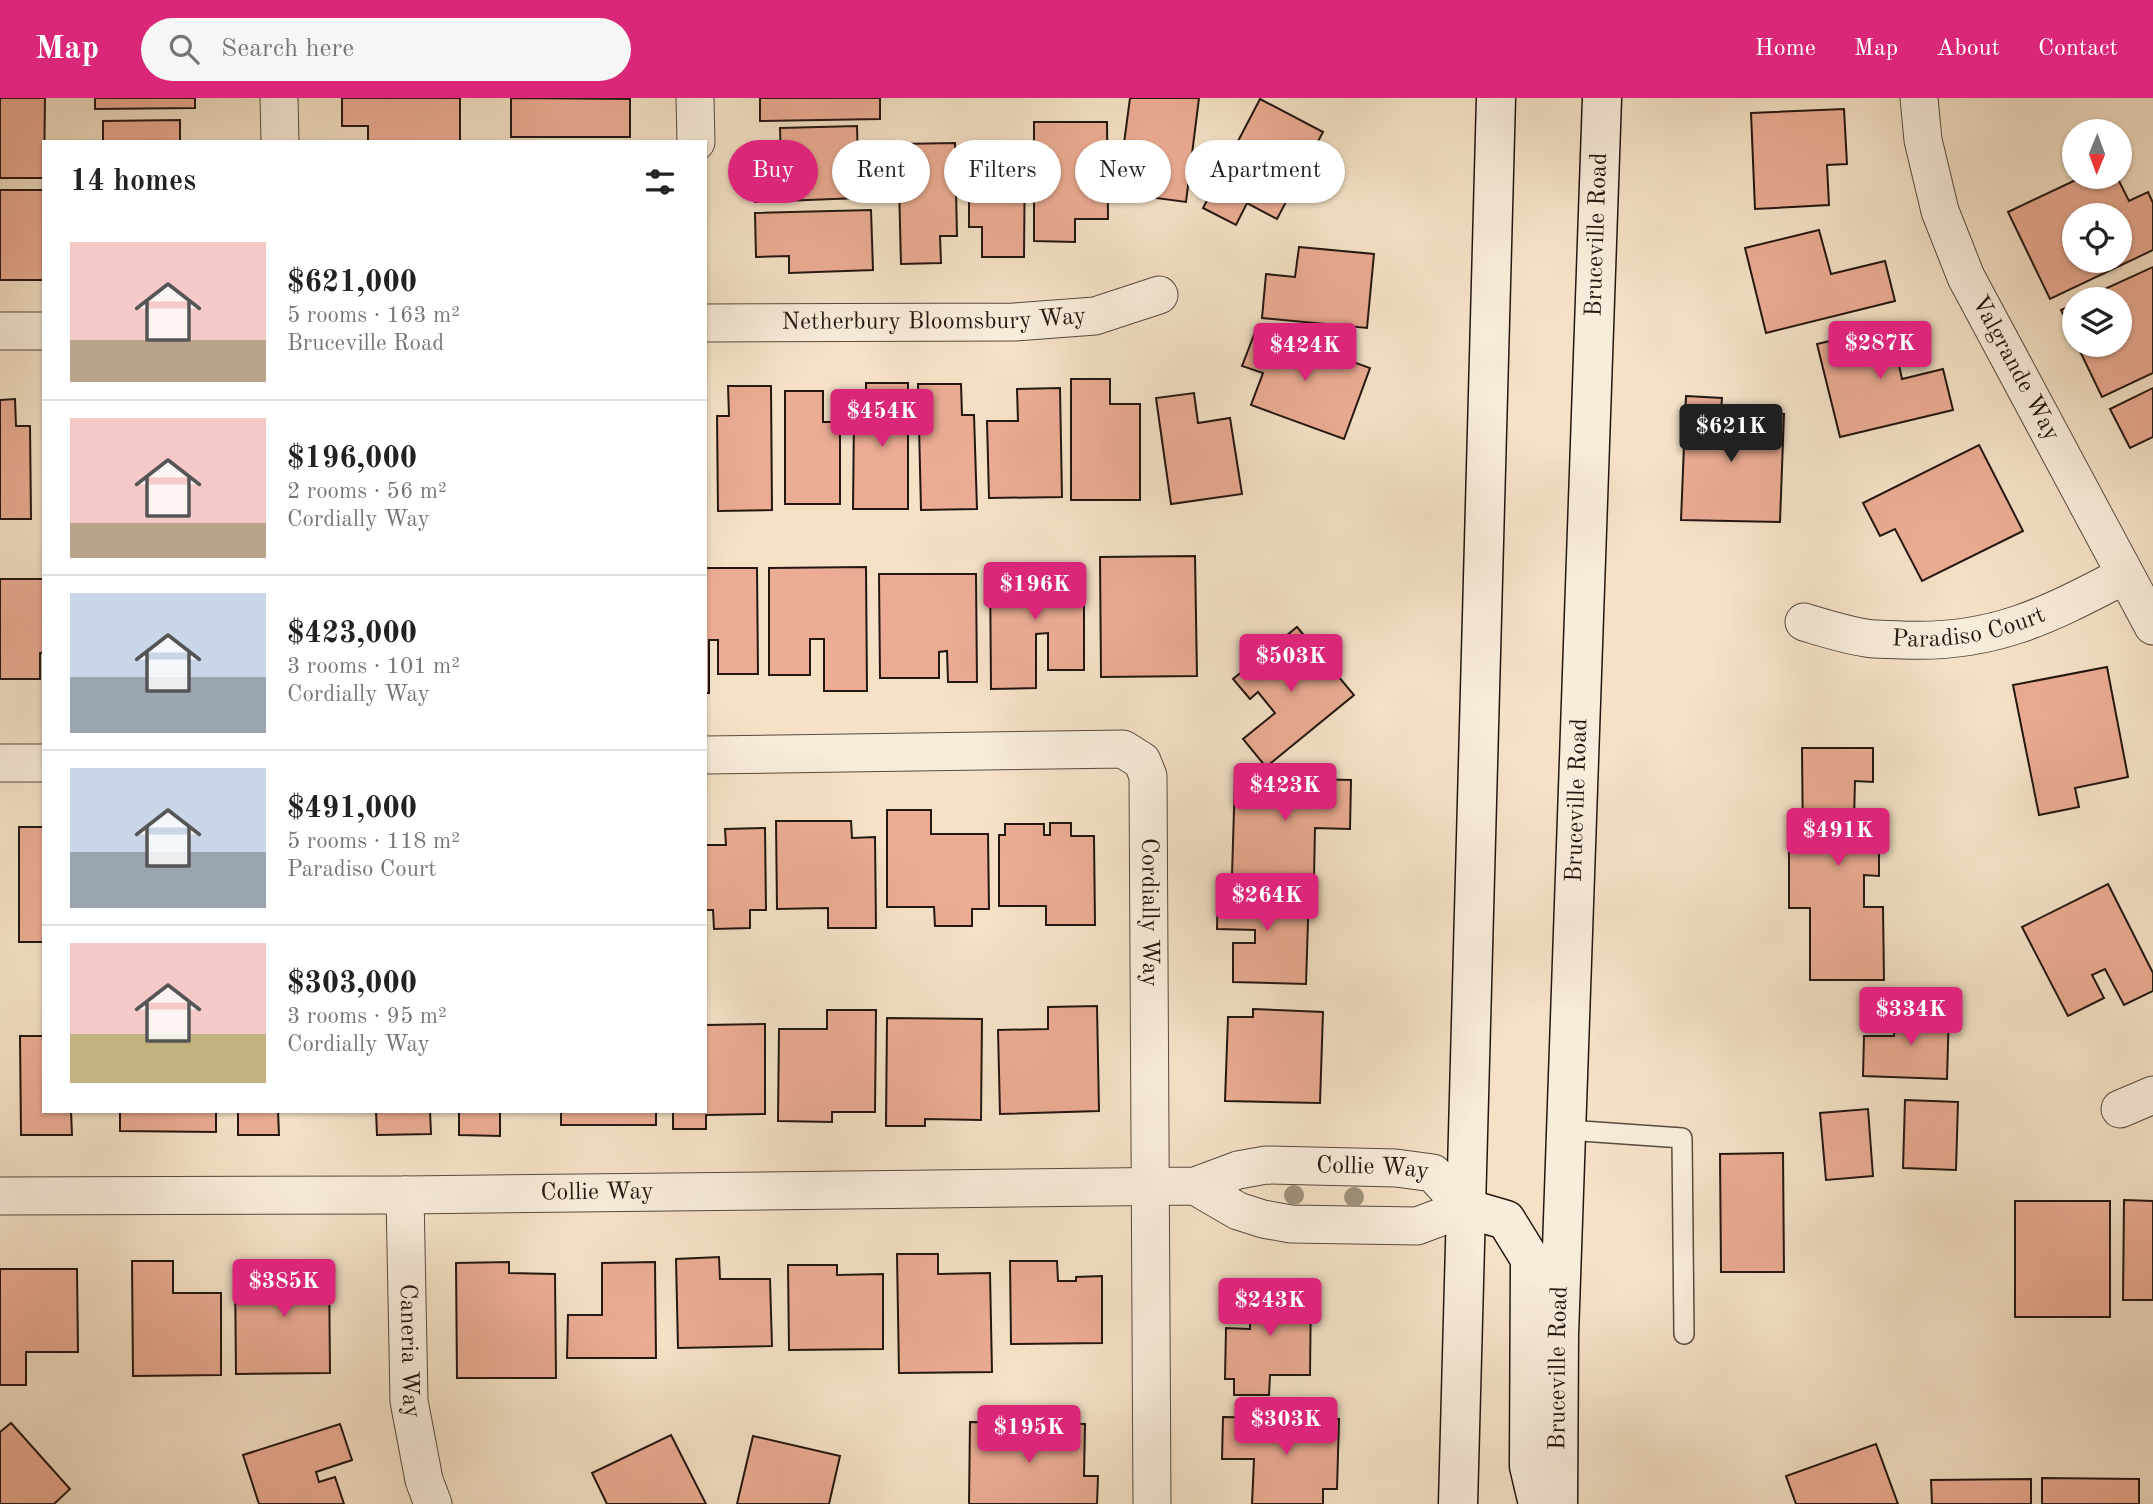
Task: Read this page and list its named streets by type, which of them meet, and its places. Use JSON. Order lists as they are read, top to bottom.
{
  "streets": {
    "main road": ["Bruceville Road"],
    "street": [
      "Netherbury Bloomsbury Way",
      "Valgrande Way",
      "Paradiso Court",
      "Cordially Way",
      "Collie Way",
      "Caneria Way"
    ]
  },
  "crossings": [
    ["Bruceville Road", "Collie Way"],
    ["Valgrande Way", "Paradiso Court"],
    ["Cordially Way", "Collie Way"],
    ["Collie Way", "Caneria Way"]
  ],
  "north": "bottom",
  "page": {
    "header": "Map",
    "search": "Search here",
    "nav": [
      "Home",
      "Map",
      "About",
      "Contact"
    ],
    "chip": [
      "Buy",
      "Rent",
      "Filters",
      "New",
      "Apartment"
    ],
    "heading": "14 homes",
    "list": [
      {
        "name": "$621,000",
        "note": "5 rooms · 163 m² · Bruceville Road"
      },
      {
        "name": "$196,000",
        "note": "2 rooms · 56 m² · Cordially Way"
      },
      {
        "name": "$423,000",
        "note": "3 rooms · 101 m² · Cordially Way"
      },
      {
        "name": "$491,000",
        "note": "5 rooms · 118 m² · Paradiso Court"
      },
      {
        "name": "$303,000",
        "note": "3 rooms · 95 m² · Cordially Way"
      }
    ],
    "price": [
      "$287K",
      "$424K",
      "$454K",
      "$621K",
      "$196K",
      "$503K",
      "$423K",
      "$491K",
      "$264K",
      "$334K",
      "$385K",
      "$243K",
      "$303K",
      "$195K"
    ]
  }
}
